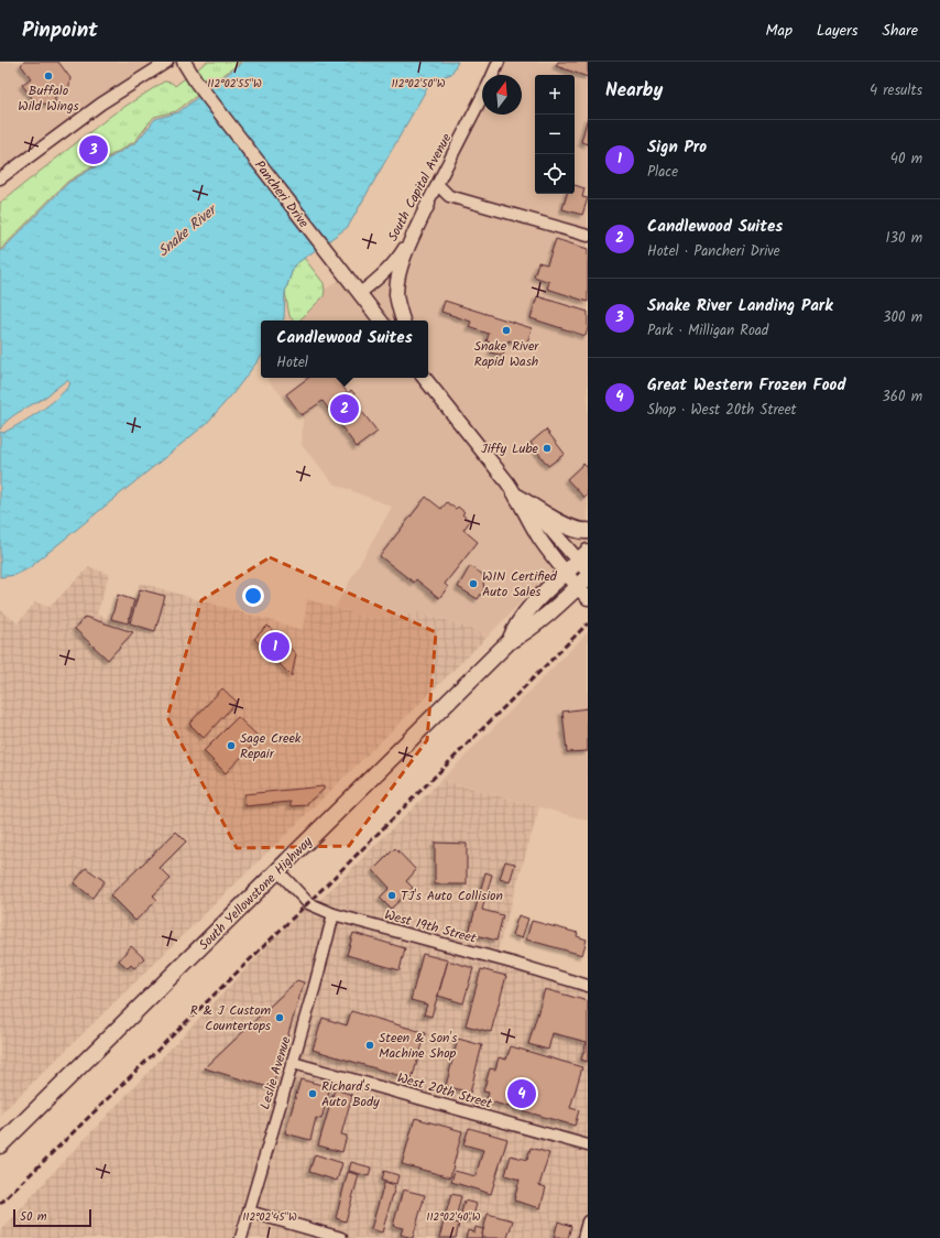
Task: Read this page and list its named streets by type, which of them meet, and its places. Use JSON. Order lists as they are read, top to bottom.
{
  "streets": {
    "highway": ["South Yellowstone Highway"],
    "main road": ["Pancheri Drive"],
    "street": [
      "South Capital Avenue",
      "West 19th Street",
      "Leslie Avenue",
      "West 20th Street"
    ]
  },
  "crossings": [
    ["South Capital Avenue", "Pancheri Drive"],
    ["South Yellowstone Highway", "West 19th Street"],
    ["West 19th Street", "Leslie Avenue"],
    ["Leslie Avenue", "West 20th Street"]
  ],
  "water": ["Snake River"],
  "places": [
    "Buffalo Wild Wings",
    "Snake River Rapid Wash",
    "Jiffy Lube",
    "WIN Certified Auto Sales",
    "Sage Creek Repair",
    "TJ's Auto Collision",
    "R & J Custom Countertops",
    "Steen & Son's Machine Shop",
    "Richard's Auto Body"
  ],
  "scale_bar": "50 m",
  "north": "top",
  "page": {
    "header": "Pinpoint",
    "nav": ["Map", "Layers", "Share"],
    "heading": ["Nearby", "4 results"],
    "map_buttons": ["+", "−"],
    "list": [
      {
        "mark": "1",
        "name": "Sign Pro",
        "note": "Place",
        "value": "40 m"
      },
      {
        "mark": "2",
        "name": "Candlewood Suites",
        "note": "Hotel · Pancheri Drive",
        "value": "130 m"
      },
      {
        "mark": "3",
        "name": "Snake River Landing Park",
        "note": "Park · Milligan Road",
        "value": "300 m"
      },
      {
        "mark": "4",
        "name": "Great Western Frozen Food",
        "note": "Shop · West 20th Street",
        "value": "360 m"
      }
    ],
    "pins": [
      "3",
      "2",
      "1",
      "4"
    ],
    "popup": ["Candlewood Suites", "Hotel"],
    "scale": "50 m"
  },
  "coordinates": [
    "112°02'55\"W",
    "112°02'50\"W",
    "112°02'45\"W",
    "112°02'40\"W"
  ]
}
